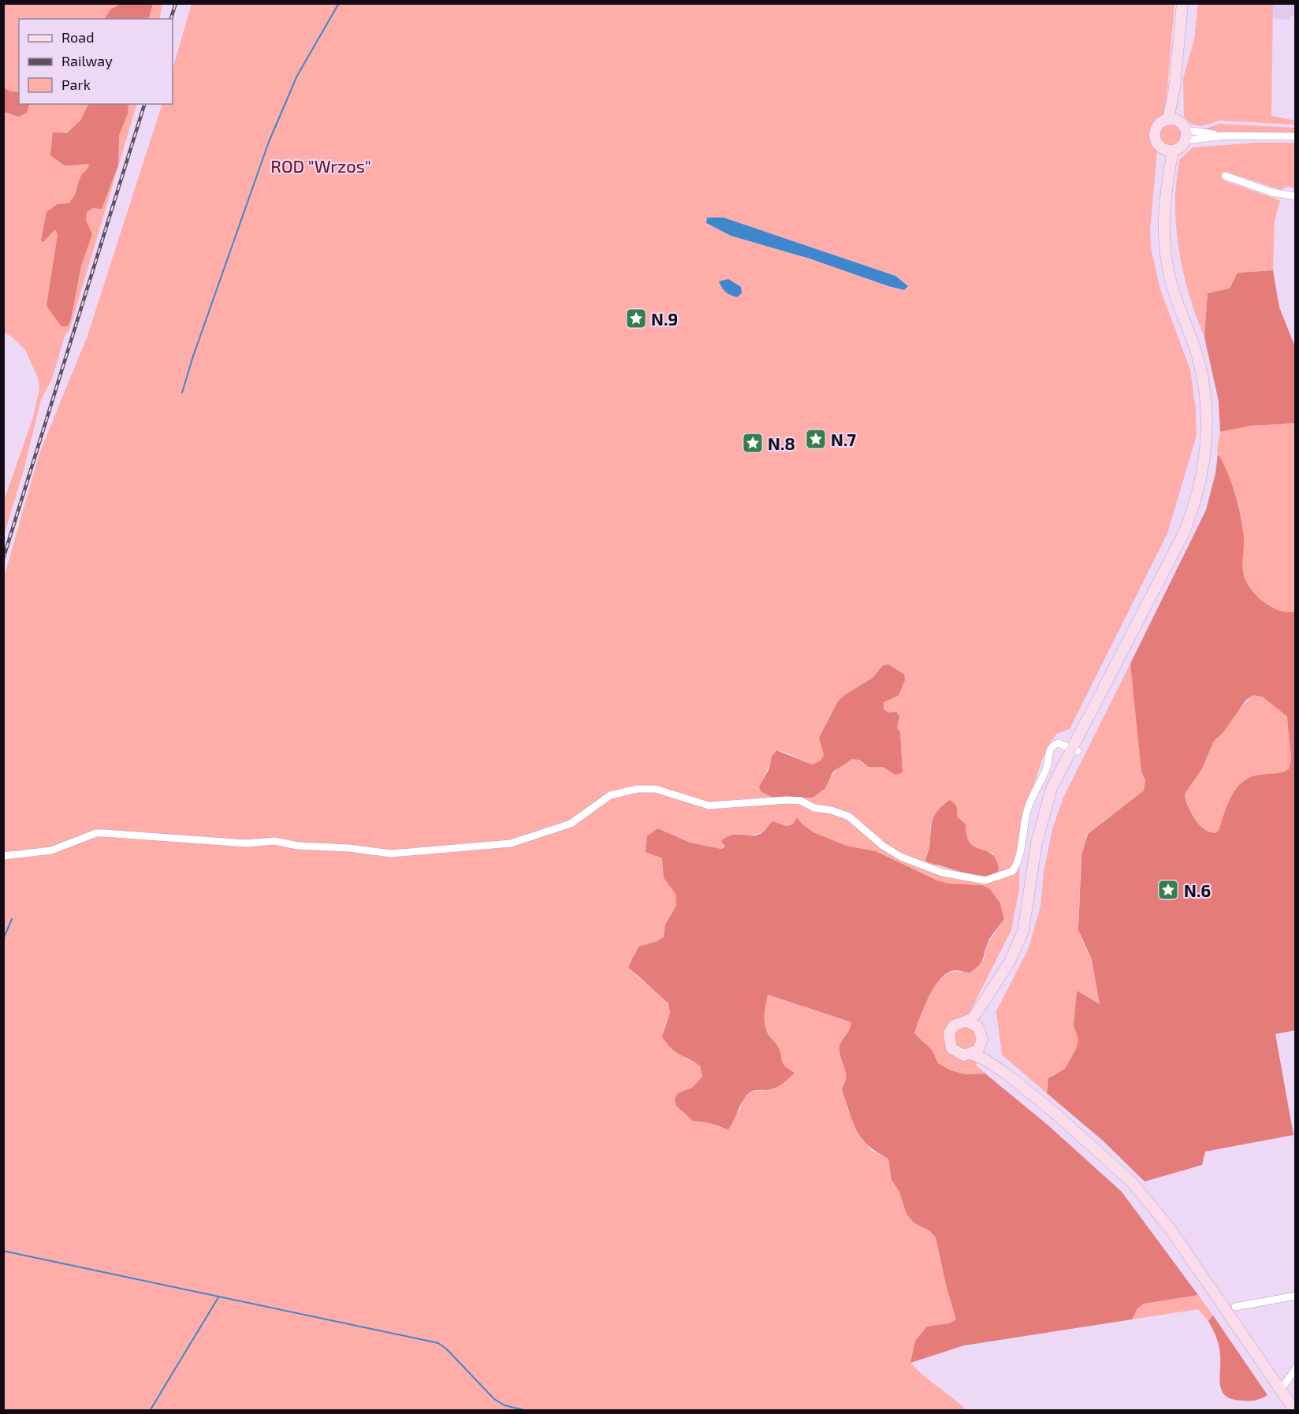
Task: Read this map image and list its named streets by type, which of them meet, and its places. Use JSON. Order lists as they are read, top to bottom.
{
  "parks": ["ROD \"Wrzos\""],
  "places": {
    "place": [
      "N.9",
      "N.7",
      "N.8",
      "N.6"
    ]
  },
  "legend": ["Road", "Railway", "Park"]
}
